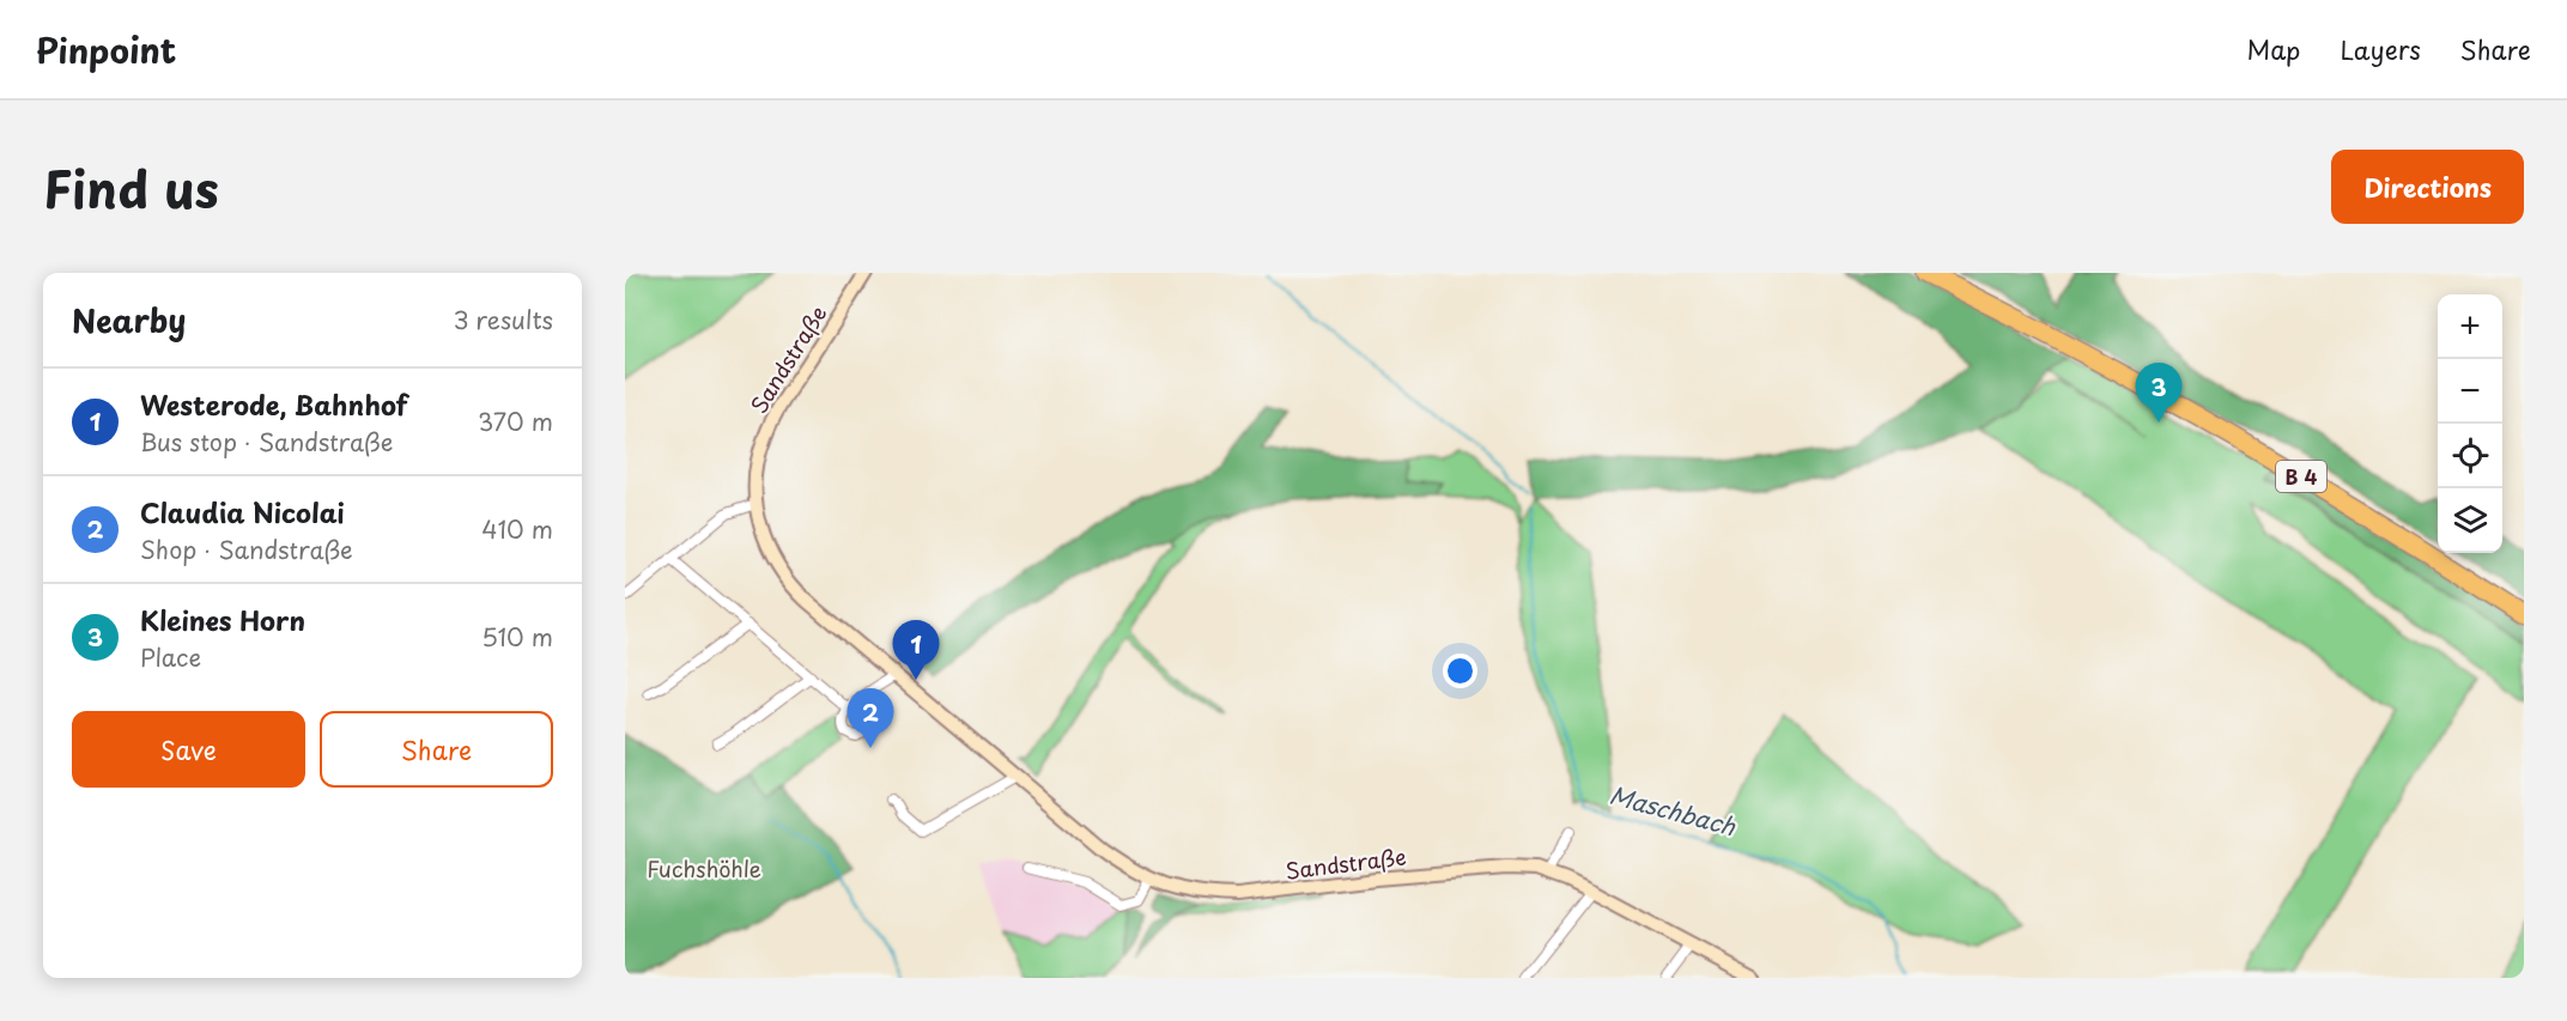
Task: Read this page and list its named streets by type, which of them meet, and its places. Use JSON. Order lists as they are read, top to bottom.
{
  "streets": {
    "highway": ["B 4"],
    "street": ["Sandstraße"]
  },
  "water": ["Maschbach"],
  "parks": ["Fuchshöhle"],
  "page": {
    "header": "Pinpoint",
    "nav": ["Map", "Layers", "Share"],
    "title": "Find us",
    "buttons": [
      "Directions",
      ["Save", "Share"]
    ],
    "heading": ["Nearby", "3 results"],
    "map_buttons": ["+", "−"],
    "pins": ["3", "1", "2"],
    "list": [
      {
        "mark": "1",
        "name": "Westerode, Bahnhof",
        "note": "Bus stop · Sandstraße",
        "value": "370 m"
      },
      {
        "mark": "2",
        "name": "Claudia Nicolai",
        "note": "Shop · Sandstraße",
        "value": "410 m"
      },
      {
        "mark": "3",
        "name": "Kleines Horn",
        "note": "Place",
        "value": "510 m"
      }
    ]
  }
}
